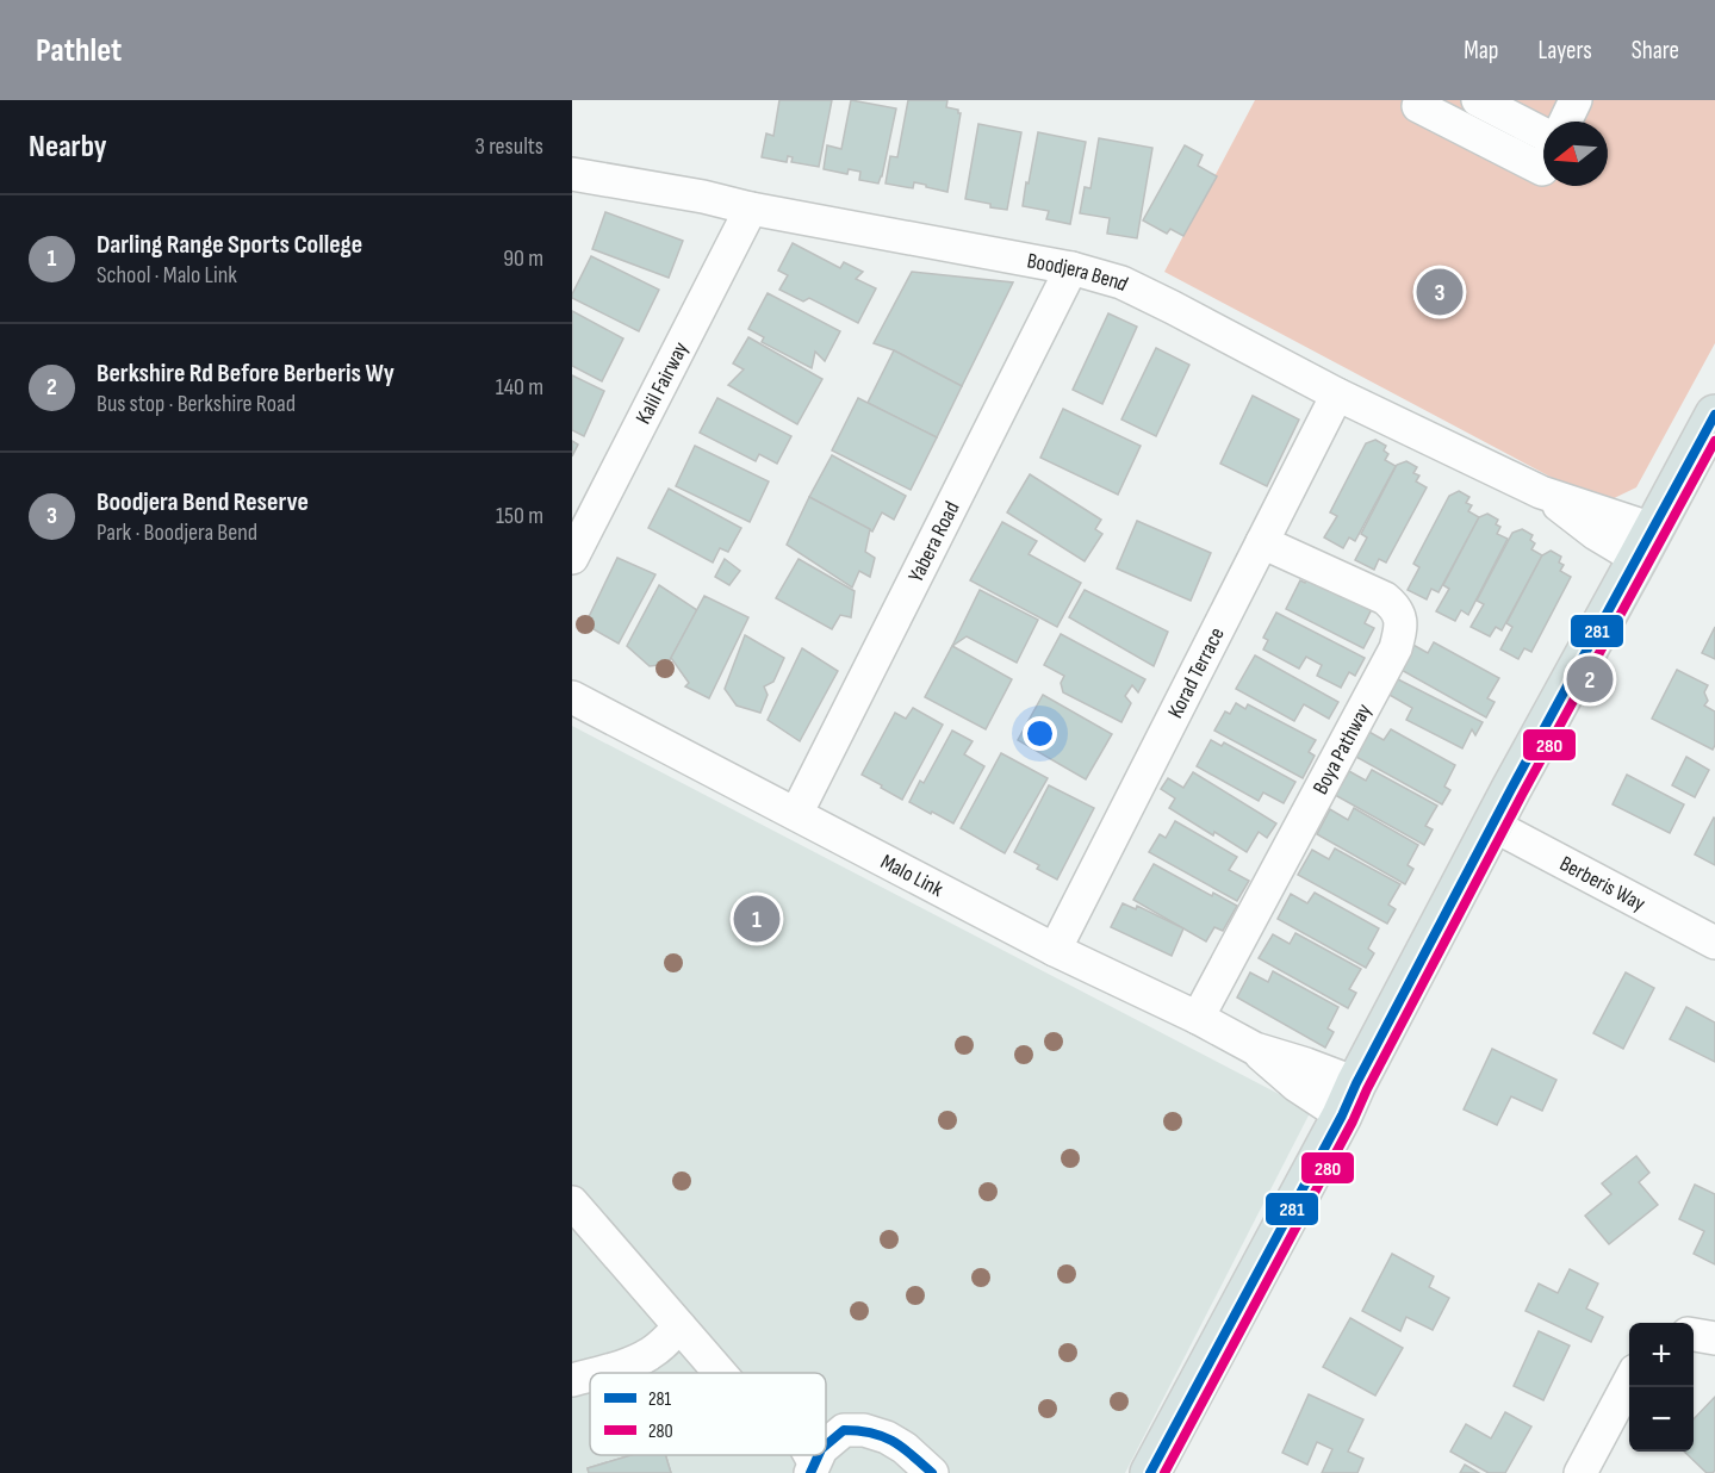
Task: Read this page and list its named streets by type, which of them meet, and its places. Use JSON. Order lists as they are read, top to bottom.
{
  "streets": {
    "street": [
      "Boodjera Bend",
      "Kalil Fairway",
      "Yabera Road",
      "Korad Terrace",
      "Boya Pathway",
      "Malo Link",
      "Berberis Way"
    ]
  },
  "crossings": [
    ["Boodjera Bend", "Kalil Fairway"],
    ["Boodjera Bend", "Yabera Road"],
    ["Boodjera Bend", "Korad Terrace"],
    ["Yabera Road", "Malo Link"],
    ["Korad Terrace", "Boya Pathway"],
    ["Korad Terrace", "Malo Link"],
    ["Boya Pathway", "Malo Link"]
  ],
  "lines": ["transit line 281", "transit line 280"],
  "legend": ["281", "280"],
  "north": "left",
  "page": {
    "header": "Pathlet",
    "nav": ["Map", "Layers", "Share"],
    "heading": ["Nearby", "3 results"],
    "list": [
      {
        "mark": "1",
        "name": "Darling Range Sports College",
        "note": "School · Malo Link",
        "value": "90 m"
      },
      {
        "mark": "2",
        "name": "Berkshire Rd Before Berberis Wy",
        "note": "Bus stop · Berkshire Road",
        "value": "140 m"
      },
      {
        "mark": "3",
        "name": "Boodjera Bend Reserve",
        "note": "Park · Boodjera Bend",
        "value": "150 m"
      }
    ],
    "pins": ["3", "2", "1"],
    "map_buttons": ["+", "−"]
  }
}
